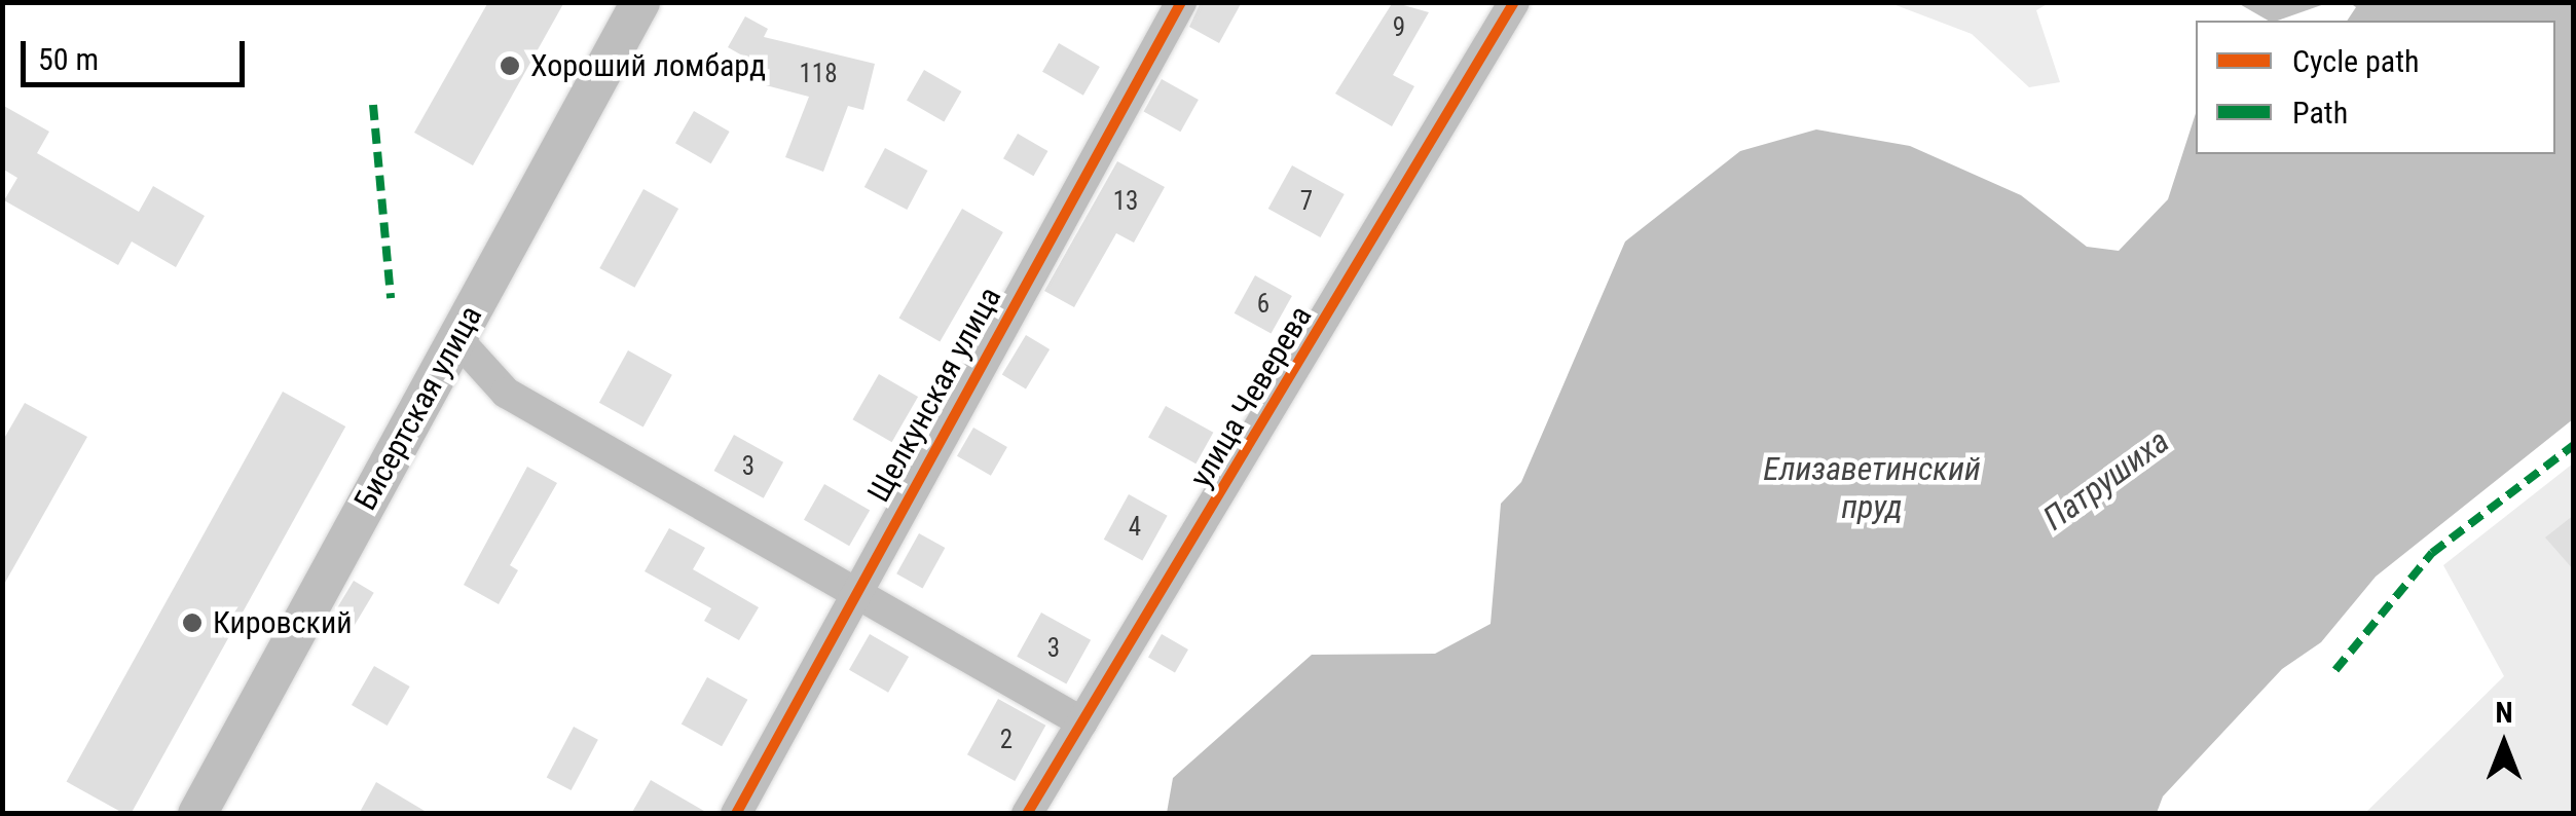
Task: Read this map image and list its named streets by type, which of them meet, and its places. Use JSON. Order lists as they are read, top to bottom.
{
  "streets": {
    "main road": ["Бисертская улица"],
    "street": ["Щелкунская улица", "улица Чеверева"]
  },
  "water": ["Елизаветинский пруд", "Патрушиха"],
  "places": ["Хороший ломбард", "Кировский"],
  "house_numbers": [
    "9",
    "118",
    "13",
    "7",
    "6",
    "3",
    "4",
    "3",
    "2"
  ],
  "legend": ["Cycle path", "Path"],
  "scale_bar": "50 m",
  "north": "top"
}
